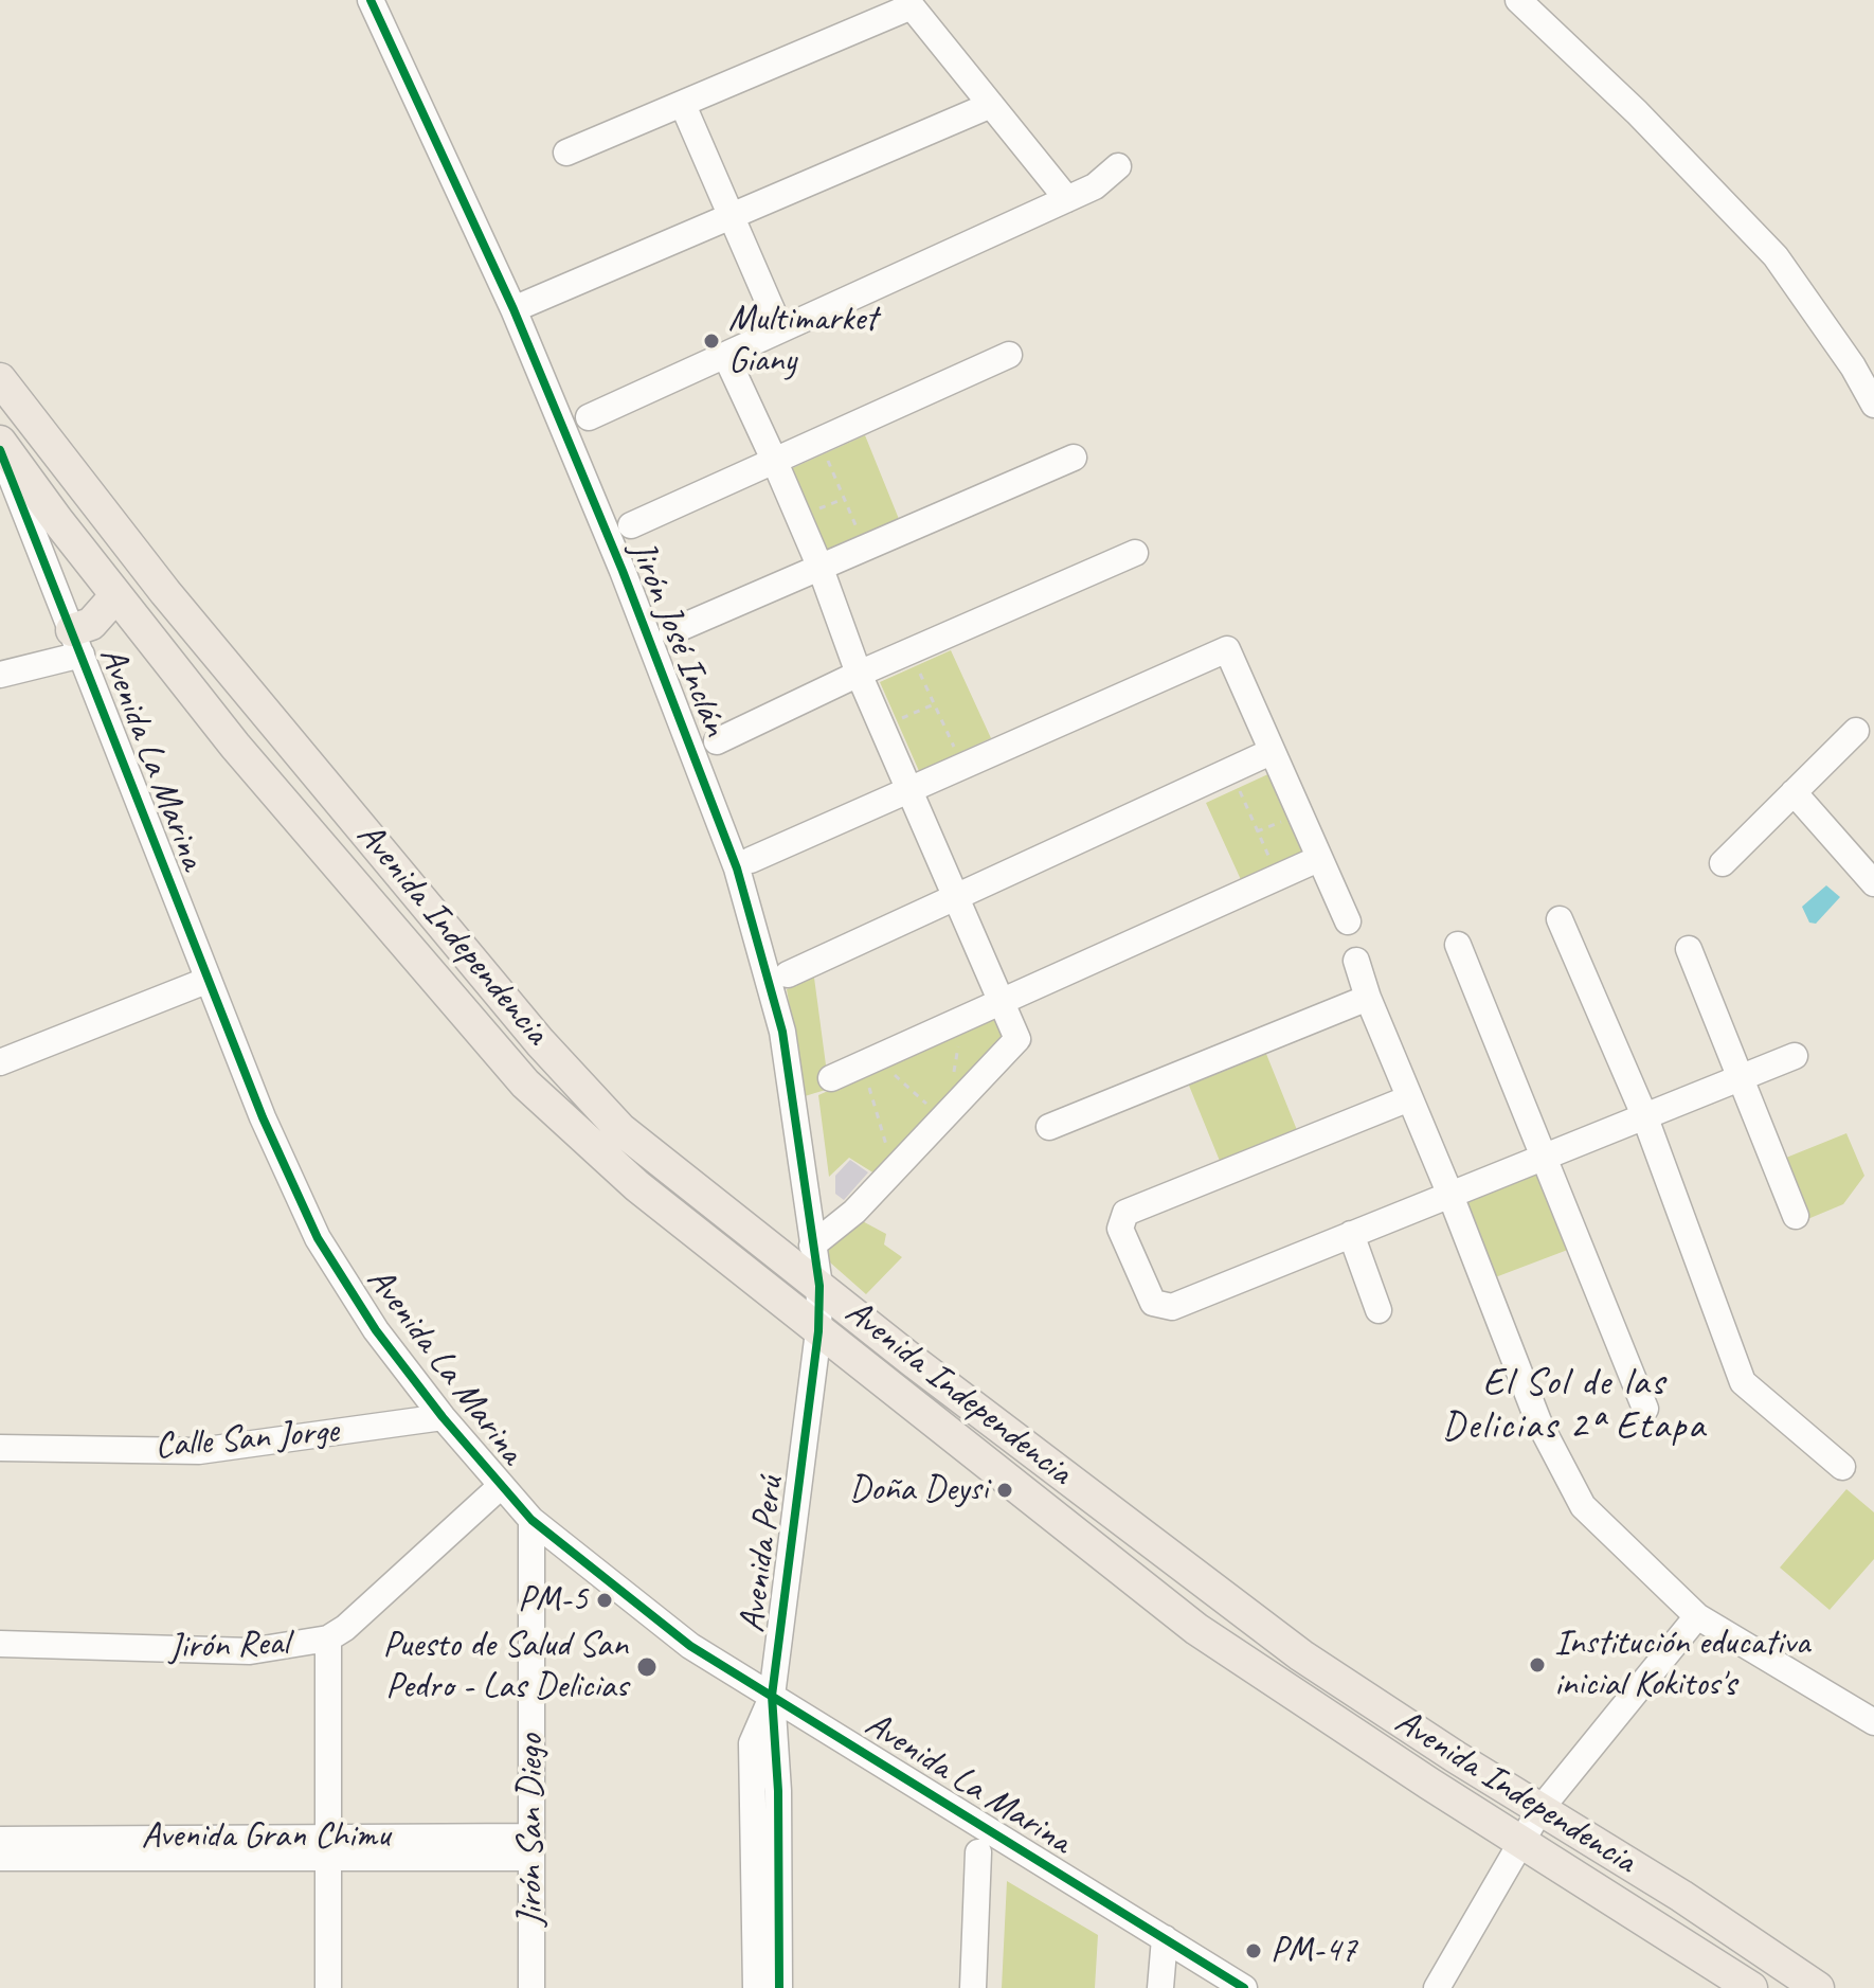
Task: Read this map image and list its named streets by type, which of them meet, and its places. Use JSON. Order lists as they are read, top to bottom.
{
  "streets": {
    "main road": ["Avenida Independencia"],
    "street": [
      "Jirón José Inclán",
      "Avenida La Marina",
      "Calle San Jorge",
      "Avenida Perú",
      "Jirón Real",
      "Jirón San Diego",
      "Avenida Gran Chimu"
    ]
  },
  "crossings": [
    ["Jirón José Inclán", "Avenida Independencia"],
    ["Jirón José Inclán", "Avenida Perú"],
    ["Avenida La Marina", "Calle San Jorge"],
    ["Avenida La Marina", "Avenida Perú"],
    ["Avenida La Marina", "Jirón Real"],
    ["Avenida La Marina", "Jirón San Diego"],
    ["Avenida Independencia", "Avenida Perú"],
    ["Jirón San Diego", "Avenida Gran Chimu"]
  ],
  "districts": ["El Sol de las Delicias 2ª Etapa"],
  "places": [
    "Multimarket Giany",
    "Doña Deysi",
    "PM-5",
    "Institución educativa inicial Kokitos's",
    "Puesto de Salud San Pedro - Las Delicias",
    "PM-47"
  ]
}
